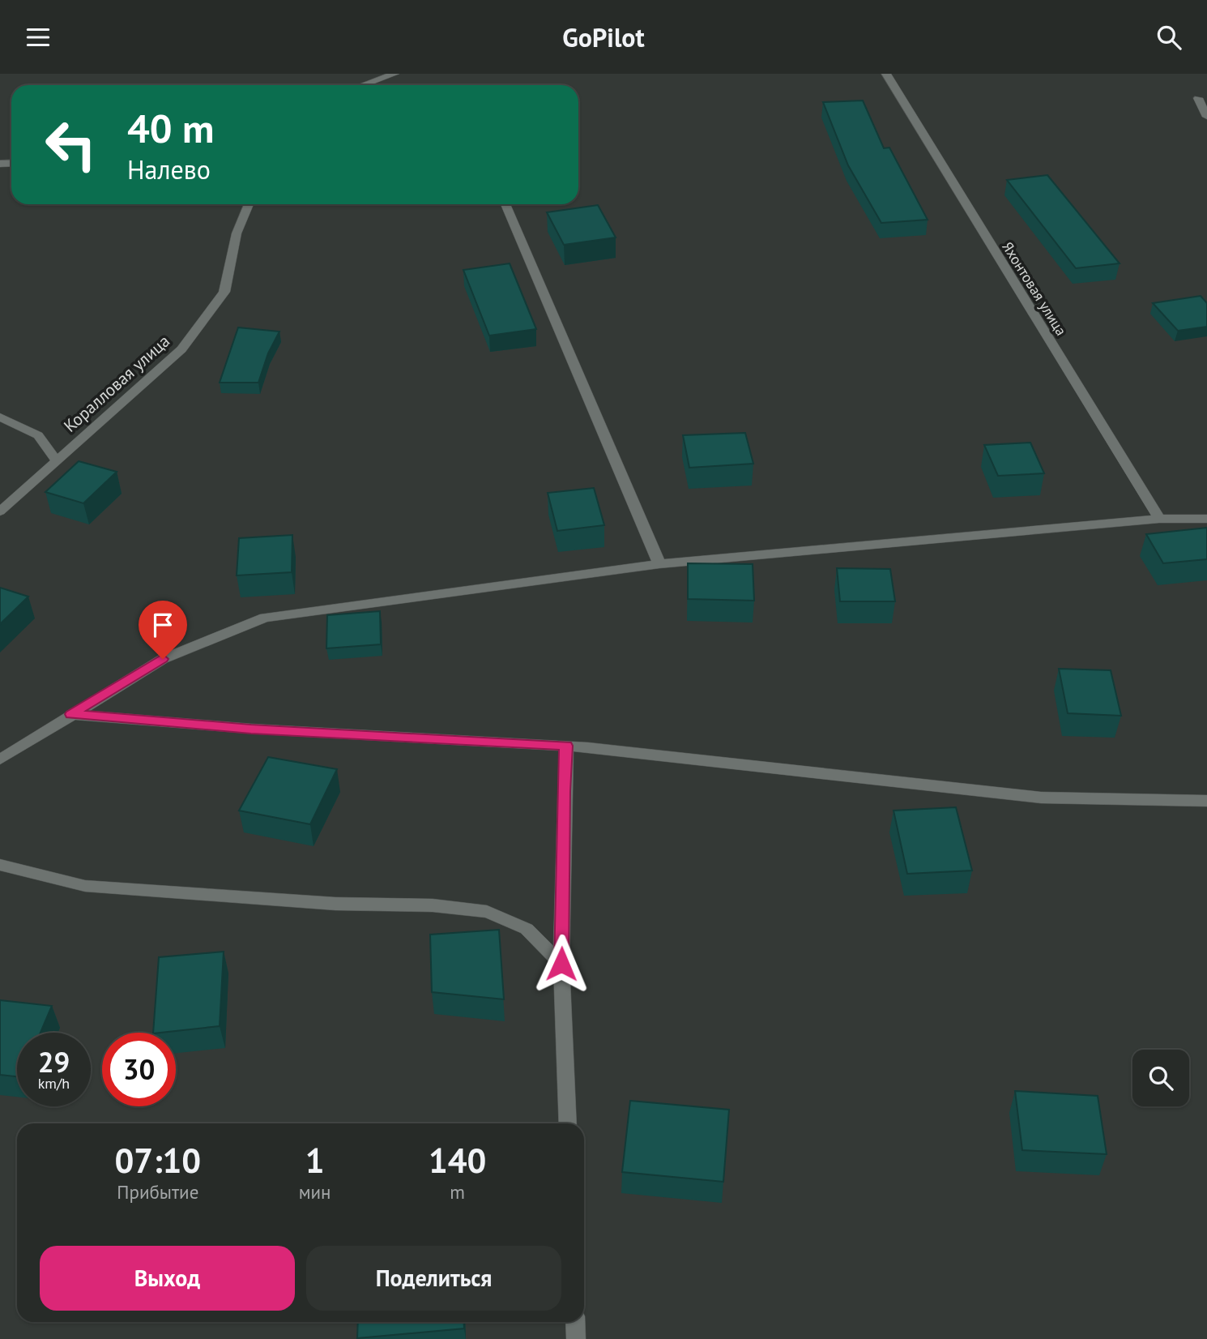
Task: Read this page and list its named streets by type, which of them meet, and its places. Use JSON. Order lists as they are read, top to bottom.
{
  "streets": {
    "street": ["Яхонтовая улица", "Коралловая улица"]
  },
  "page": {
    "header": "GoPilot",
    "turn": ["40 m", "Налево"],
    "speed": "29 km/h",
    "limit": "30",
    "eta": [
      "07:10",
      "Прибытие",
      "1",
      "мин",
      "140",
      "m"
    ],
    "buttons": ["Выход", "Поделиться"]
  }
}
